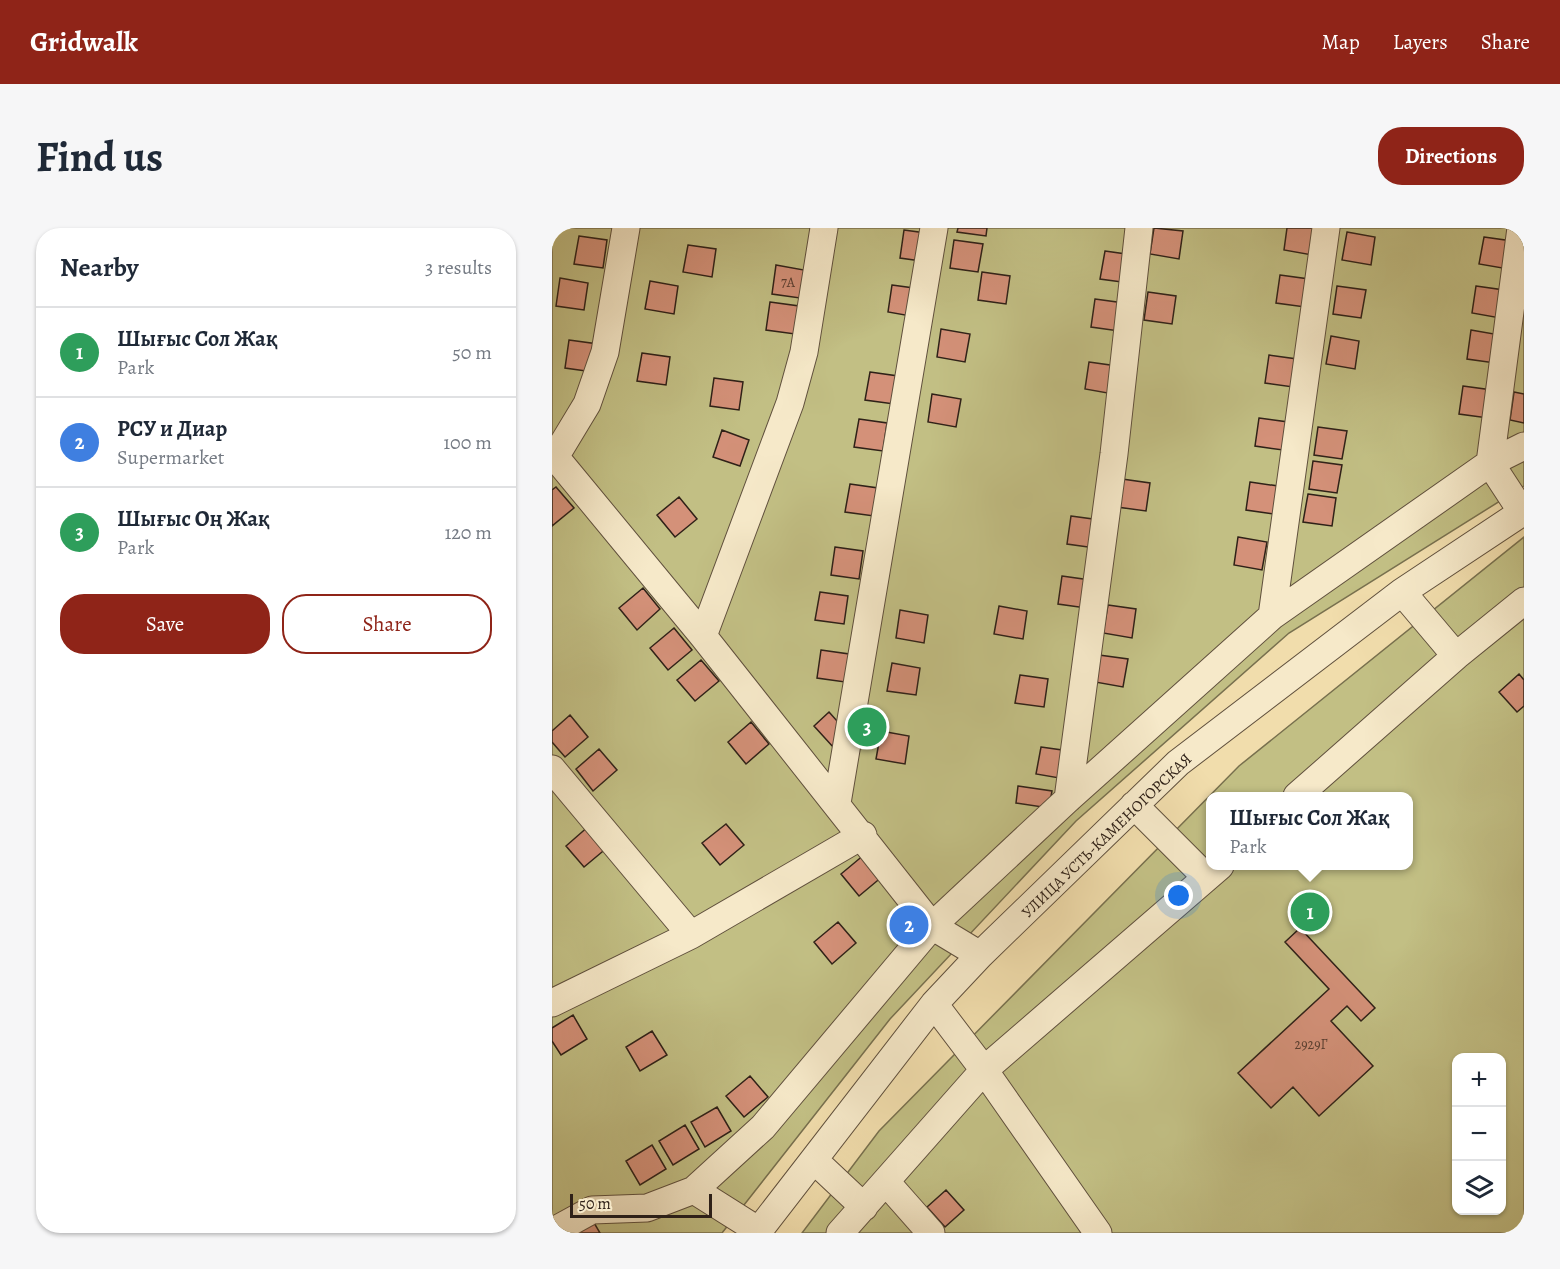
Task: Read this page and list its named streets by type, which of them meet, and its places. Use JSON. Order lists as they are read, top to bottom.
{
  "streets": {
    "street": ["УЛИЦА УСТЬ-КАМЕНОГОРСКАЯ"]
  },
  "house_numbers": ["7А", "2929Г"],
  "scale_bar": "50 m",
  "page": {
    "header": "Gridwalk",
    "nav": ["Map", "Layers", "Share"],
    "buttons": [
      "Directions",
      ["Save", "Share"]
    ],
    "title": "Find us",
    "heading": ["Nearby", "3 results"],
    "list": [
      {
        "mark": "1",
        "name": "Шығыс Сол Жақ",
        "note": "Park",
        "value": "50 m"
      },
      {
        "mark": "2",
        "name": "РСУ и Диар",
        "note": "Supermarket",
        "value": "100 m"
      },
      {
        "mark": "3",
        "name": "Шығыс Оң Жақ",
        "note": "Park",
        "value": "120 m"
      }
    ],
    "pins": ["3", "1", "2"],
    "popup": ["Шығыс Сол Жақ", "Park"],
    "map_buttons": ["+", "−"],
    "scale": "50 m"
  }
}
